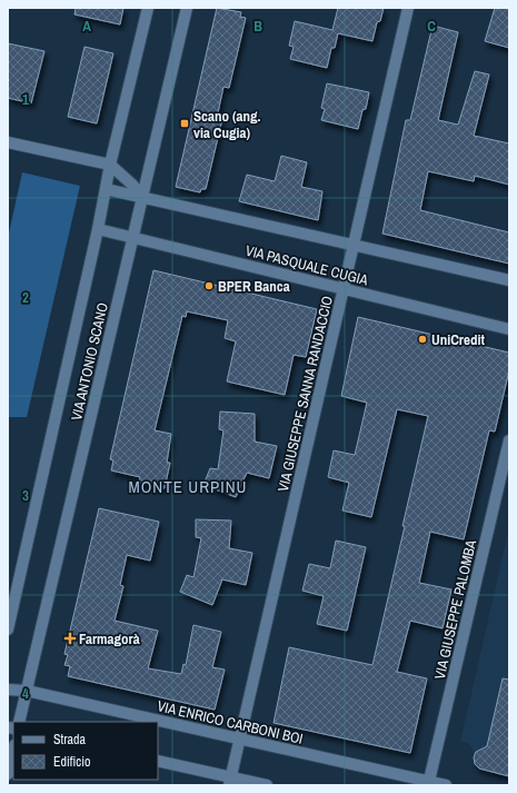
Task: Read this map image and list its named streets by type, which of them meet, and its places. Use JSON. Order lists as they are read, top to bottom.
{
  "streets": {
    "street": [
      "VIA PASQUALE CUGIA",
      "VIA ANTONIO SCANO",
      "VIA GIUSEPPE SANNA RANDACCIO",
      "VIA GIUSEPPE PALOMBA",
      "VIA ENRICO CARBONI BOI"
    ]
  },
  "crossings": [
    ["VIA PASQUALE CUGIA", "VIA ANTONIO SCANO"],
    ["VIA PASQUALE CUGIA", "VIA GIUSEPPE SANNA RANDACCIO"],
    ["VIA ANTONIO SCANO", "VIA ENRICO CARBONI BOI"],
    ["VIA GIUSEPPE SANNA RANDACCIO", "VIA ENRICO CARBONI BOI"],
    ["VIA GIUSEPPE PALOMBA", "VIA ENRICO CARBONI BOI"]
  ],
  "districts": ["MONTE URPINU"],
  "places": {
    "transit": ["Scano (ang. via Cugia)"],
    "other": ["BPER Banca", "UniCredit"],
    "health": ["Farmagorà"]
  },
  "legend": ["Strada", "Edificio"],
  "grid": {
    "columns": ["A", "B", "C"],
    "rows": [
      "1",
      "2",
      "3",
      "4"
    ]
  }
}
